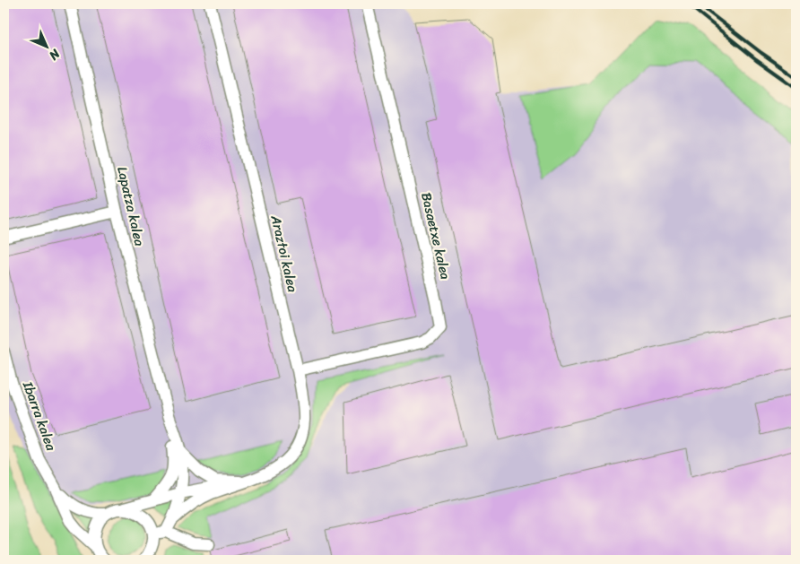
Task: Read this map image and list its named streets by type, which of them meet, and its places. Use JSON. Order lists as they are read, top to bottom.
{
  "streets": {
    "street": [
      "Lapatza kalea",
      "Basaetxe kalea",
      "Araztoi kalea",
      "Ibarra kalea"
    ]
  },
  "crossings": [
    ["Basaetxe kalea", "Araztoi kalea"]
  ],
  "north": "bottom right"
}
